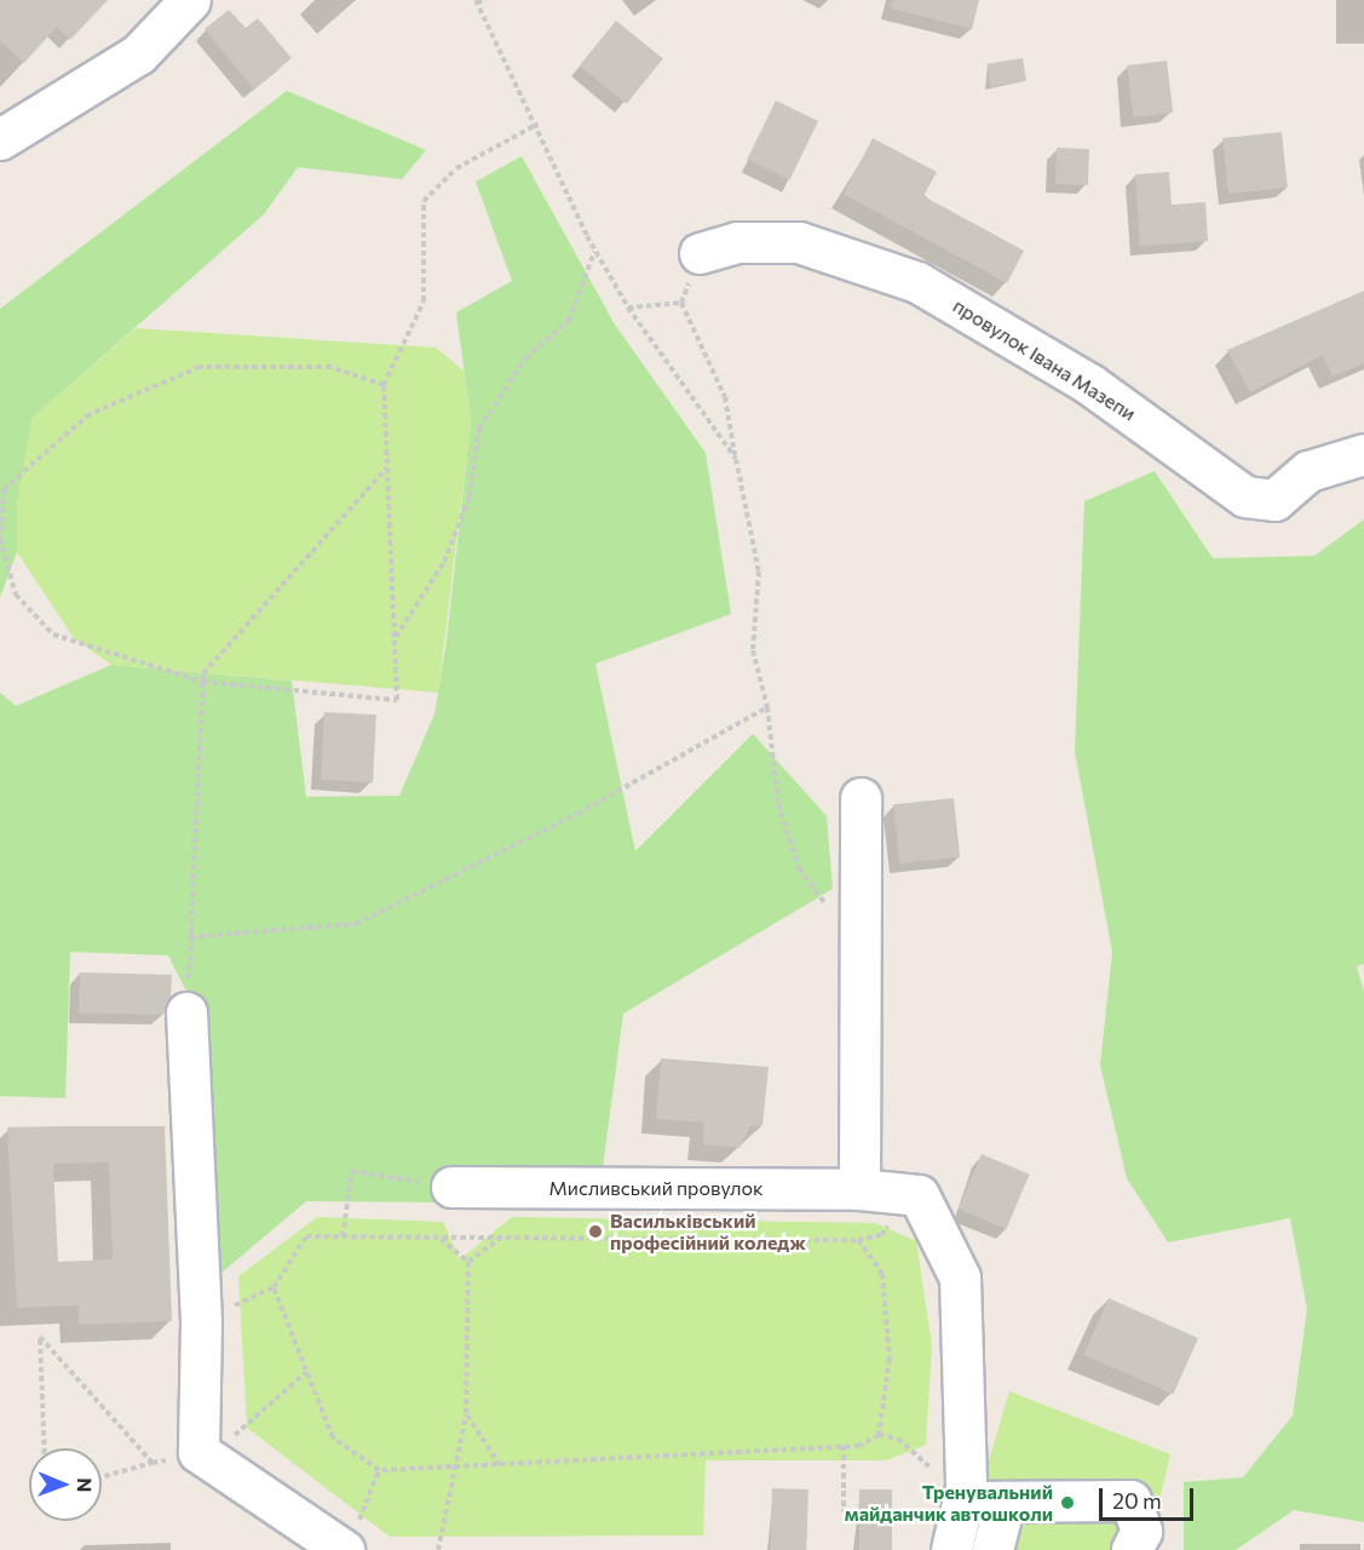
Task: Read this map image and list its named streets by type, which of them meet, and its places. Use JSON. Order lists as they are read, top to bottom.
{
  "streets": {
    "street": ["провулок Івана Мазепи", "Мисливський провулок"]
  },
  "places": ["Васильківський професійний коледж", "Тренувальний майданчик автошколи"],
  "scale_bar": "20 m",
  "north": "right"
}
